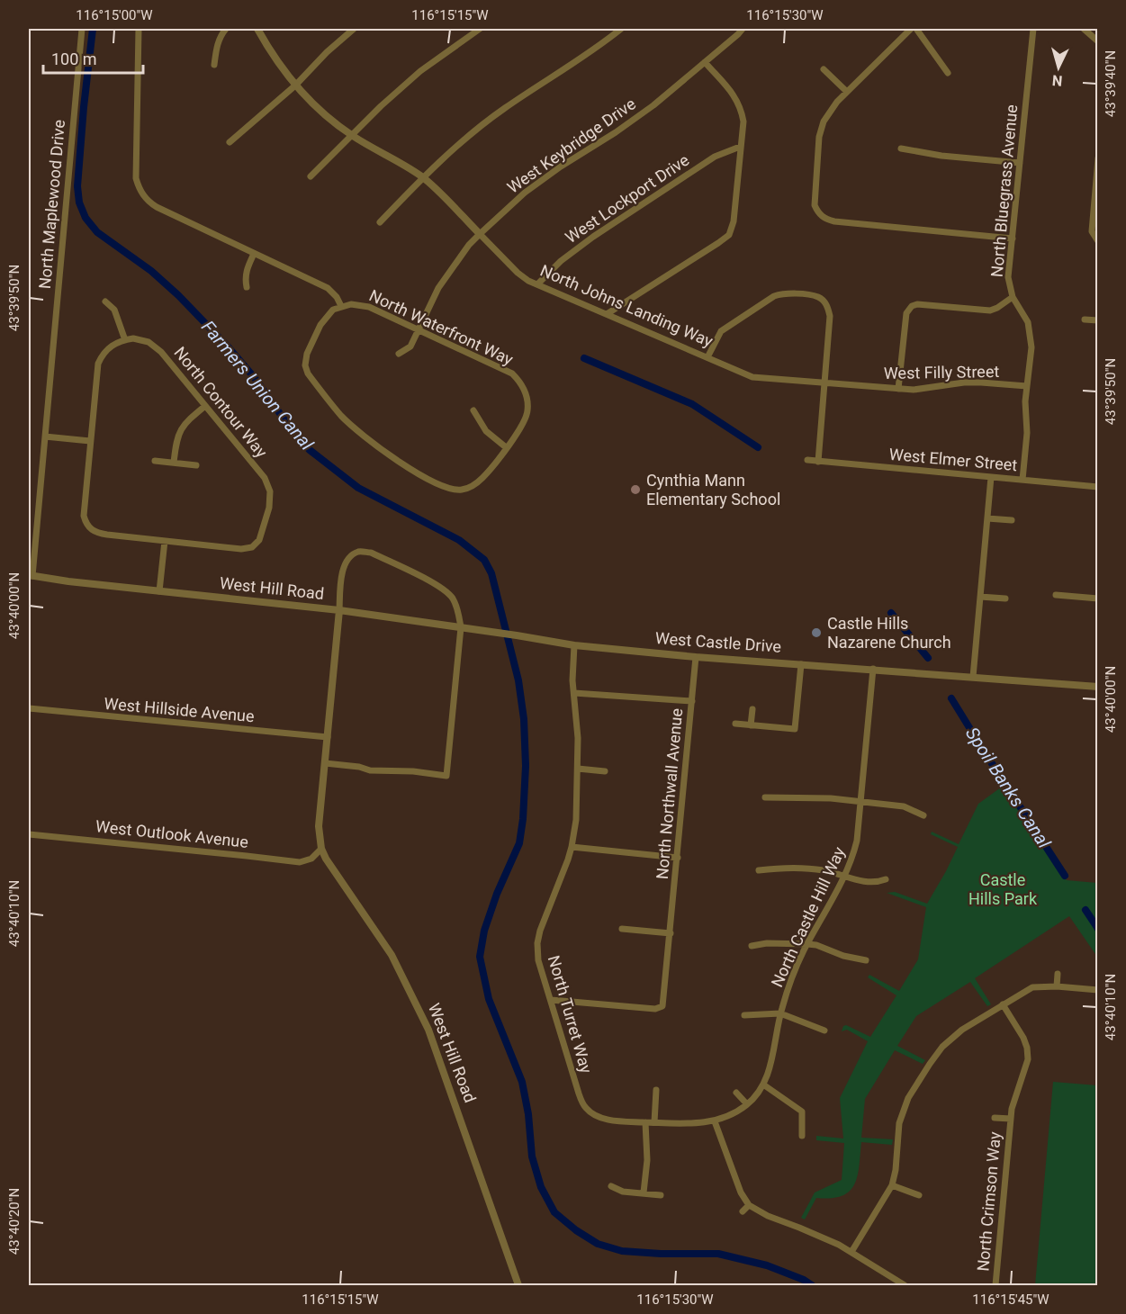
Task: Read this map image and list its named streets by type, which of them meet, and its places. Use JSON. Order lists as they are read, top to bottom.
{
  "streets": {
    "street": [
      "West Keybridge Drive",
      "North Bluegrass Avenue",
      "West Lockport Drive",
      "North Maplewood Drive",
      "North Johns Landing Way",
      "North Waterfront Way",
      "West Filly Street",
      "North Contour Way",
      "West Elmer Street",
      "West Hill Road",
      "West Castle Drive",
      "West Hillside Avenue",
      "North Northwall Avenue",
      "West Outlook Avenue",
      "North Castle Hill Way",
      "North Turret Way",
      "North Crimson Way"
    ]
  },
  "crossings": [
    ["West Keybridge Drive", "North Johns Landing Way"],
    ["West Keybridge Drive", "North Waterfront Way"],
    ["North Bluegrass Avenue", "West Filly Street"],
    ["North Bluegrass Avenue", "West Elmer Street"],
    ["West Lockport Drive", "North Johns Landing Way"],
    ["North Maplewood Drive", "West Hill Road"],
    ["North Johns Landing Way", "West Filly Street"],
    ["West Hill Road", "West Castle Drive"],
    ["West Hill Road", "West Hillside Avenue"],
    ["West Hill Road", "West Outlook Avenue"],
    ["West Castle Drive", "North Northwall Avenue"],
    ["West Castle Drive", "North Castle Hill Way"],
    ["West Castle Drive", "North Turret Way"],
    ["North Northwall Avenue", "North Turret Way"],
    ["North Castle Hill Way", "North Turret Way"]
  ],
  "water": ["Farmers Union Canal", "Spoil Banks Canal"],
  "parks": ["Castle Hills Park"],
  "places": ["Cynthia Mann Elementary School", "Castle Hills Nazarene Church"],
  "scale_bar": "100 m",
  "north": "bottom",
  "coordinates": [
    "116°15'00\"W",
    "116°15'15\"W",
    "116°15'30\"W",
    "43°39'40\"N",
    "43°39'50\"N",
    "43°40'00\"N",
    "43°40'10\"N",
    "43°40'20\"N",
    "116°15'45\"W"
  ]
}
